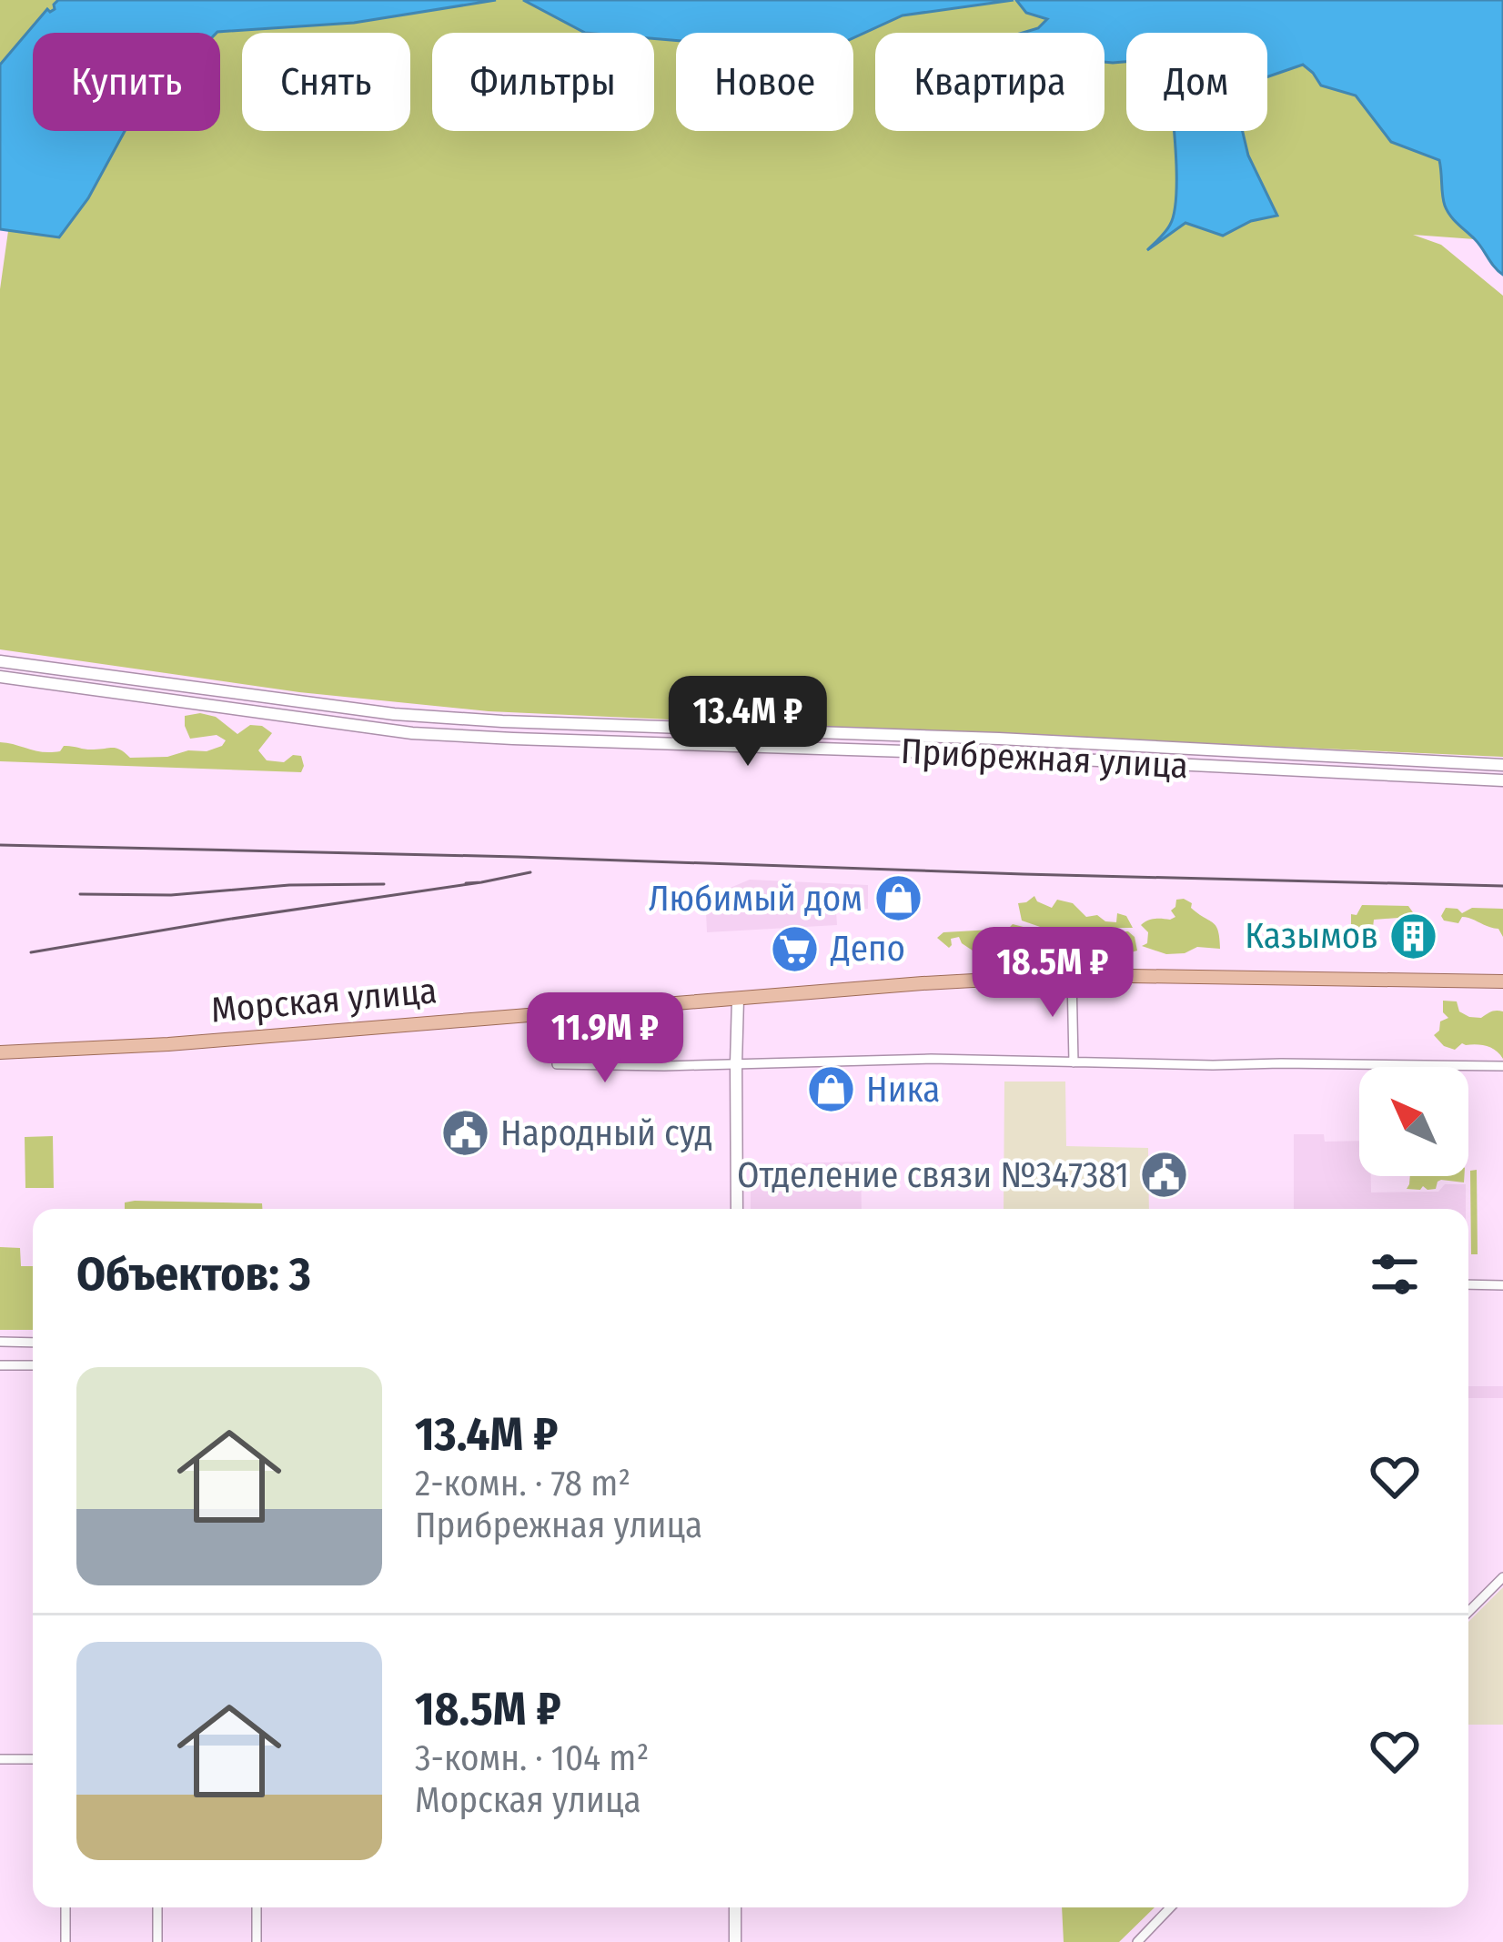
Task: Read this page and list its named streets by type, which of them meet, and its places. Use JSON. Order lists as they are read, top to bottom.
{
  "streets": {
    "main road": ["Прибрежная улица", "Морская улица"]
  },
  "places": {
    "shop": ["Любимый дом", "Ника"],
    "building": ["Казымов"],
    "supermarket": ["Депо"],
    "public building": ["Народный суд", "Отделение связи №347381"]
  },
  "north": "top left",
  "page": {
    "chip": [
      "Купить",
      "Снять",
      "Фильтры",
      "Новое",
      "Квартира",
      "Дом"
    ],
    "price": ["13.4M ₽", "18.5M ₽", "11.9M ₽"],
    "heading": "Объектов: 3",
    "list": [
      {
        "name": "13.4M ₽",
        "note": "2-комн. · 78 m² · Прибрежная улица"
      },
      {
        "name": "18.5M ₽",
        "note": "3-комн. · 104 m² · Морская улица"
      }
    ]
  }
}
